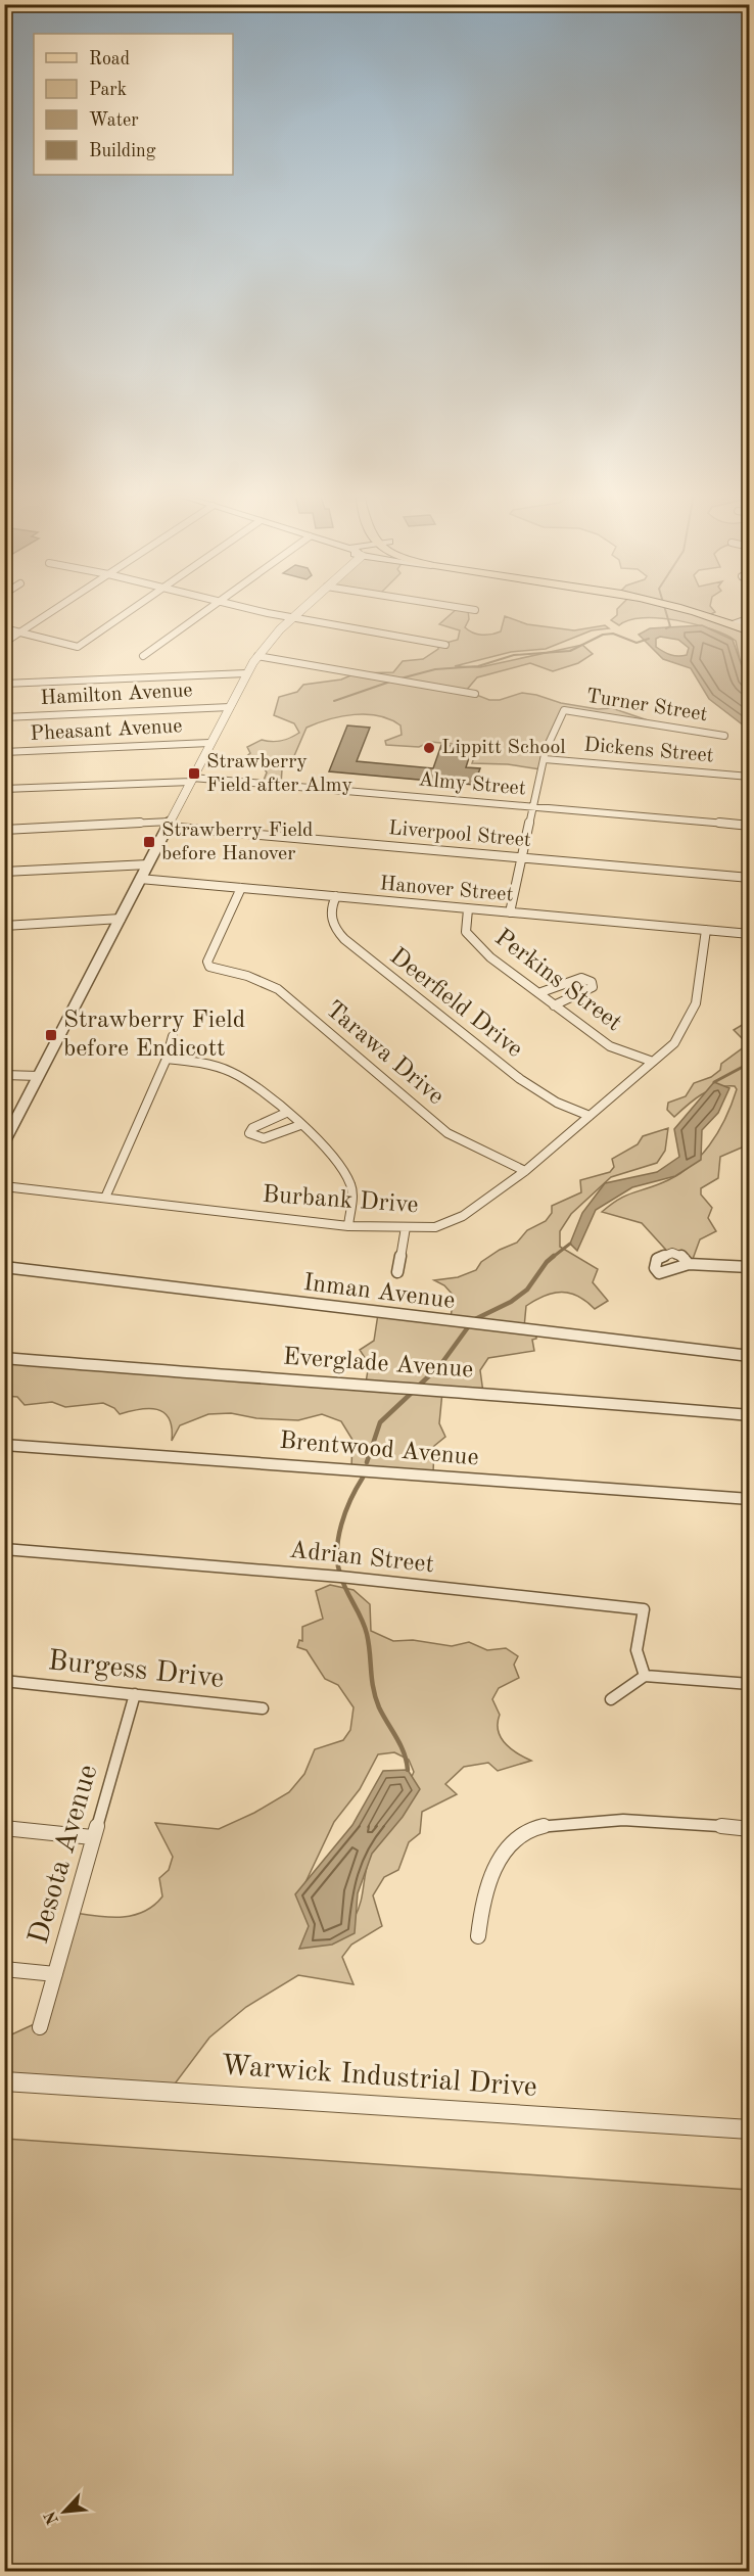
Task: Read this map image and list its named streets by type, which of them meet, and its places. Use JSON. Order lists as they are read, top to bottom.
{
  "streets": {
    "street": [
      "Hamilton Avenue",
      "Turner Street",
      "Pheasant Avenue",
      "Dickens Street",
      "Almy Street",
      "Liverpool Street",
      "Hanover Street",
      "Perkins Street",
      "Deerfield Drive",
      "Tarawa Drive",
      "Burbank Drive",
      "Inman Avenue",
      "Everglade Avenue",
      "Brentwood Avenue",
      "Adrian Street",
      "Burgess Drive",
      "Desota Avenue",
      "Warwick Industrial Drive"
    ]
  },
  "crossings": [
    ["Turner Street", "Dickens Street"],
    ["Hanover Street", "Perkins Street"],
    ["Hanover Street", "Deerfield Drive"],
    ["Hanover Street", "Tarawa Drive"],
    ["Hanover Street", "Burbank Drive"],
    ["Perkins Street", "Burbank Drive"],
    ["Deerfield Drive", "Burbank Drive"],
    ["Tarawa Drive", "Burbank Drive"],
    ["Burgess Drive", "Desota Avenue"]
  ],
  "places": {
    "other": ["Lippitt School"],
    "transit": ["Strawberry Field after Almy", "Strawberry Field before Hanover", "Strawberry Field before Endicott"]
  },
  "legend": [
    "Road",
    "Park",
    "Water",
    "Building"
  ],
  "north": "bottom left"
}
